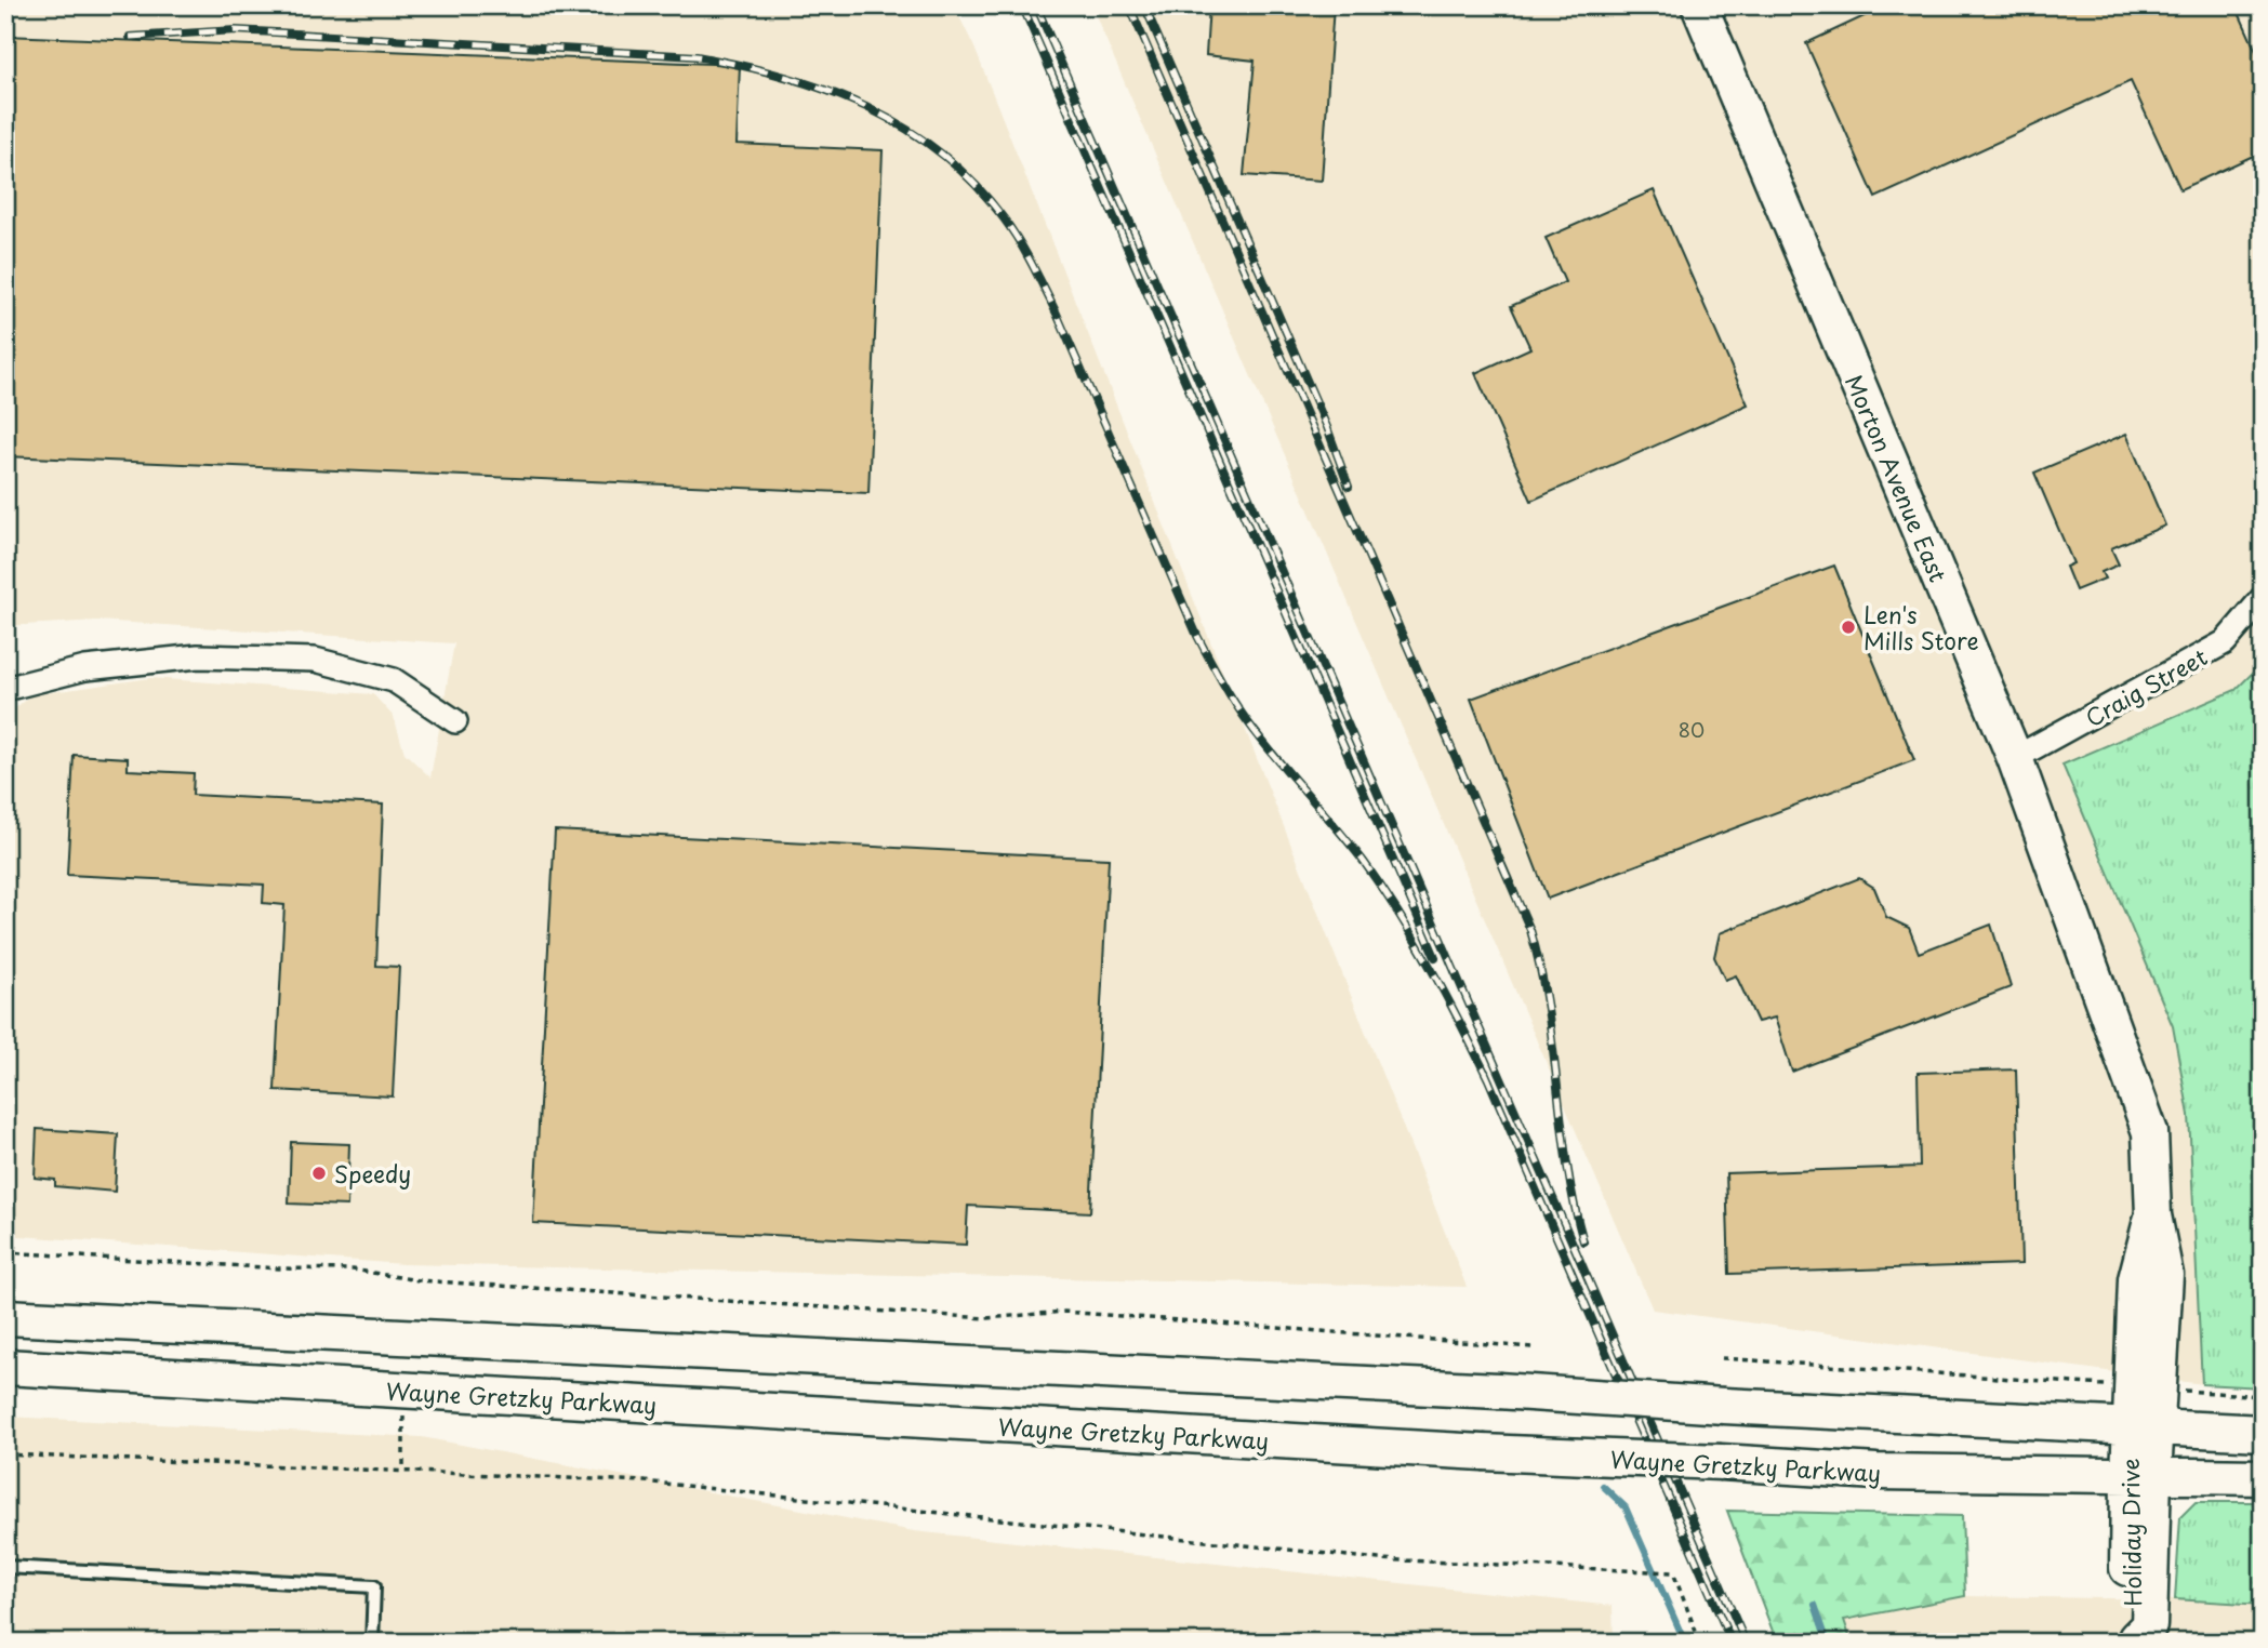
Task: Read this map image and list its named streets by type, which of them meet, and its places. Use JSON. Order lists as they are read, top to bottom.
{
  "streets": {
    "main road": ["Morton Avenue East", "Wayne Gretzky Parkway", "Holiday Drive"],
    "street": ["Craig Street"]
  },
  "crossings": [
    ["Morton Avenue East", "Craig Street"],
    ["Morton Avenue East", "Wayne Gretzky Parkway"],
    ["Morton Avenue East", "Holiday Drive"],
    ["Wayne Gretzky Parkway", "Holiday Drive"]
  ],
  "places": ["Len's Mills Store", "Speedy"],
  "house_numbers": ["80"]
}
